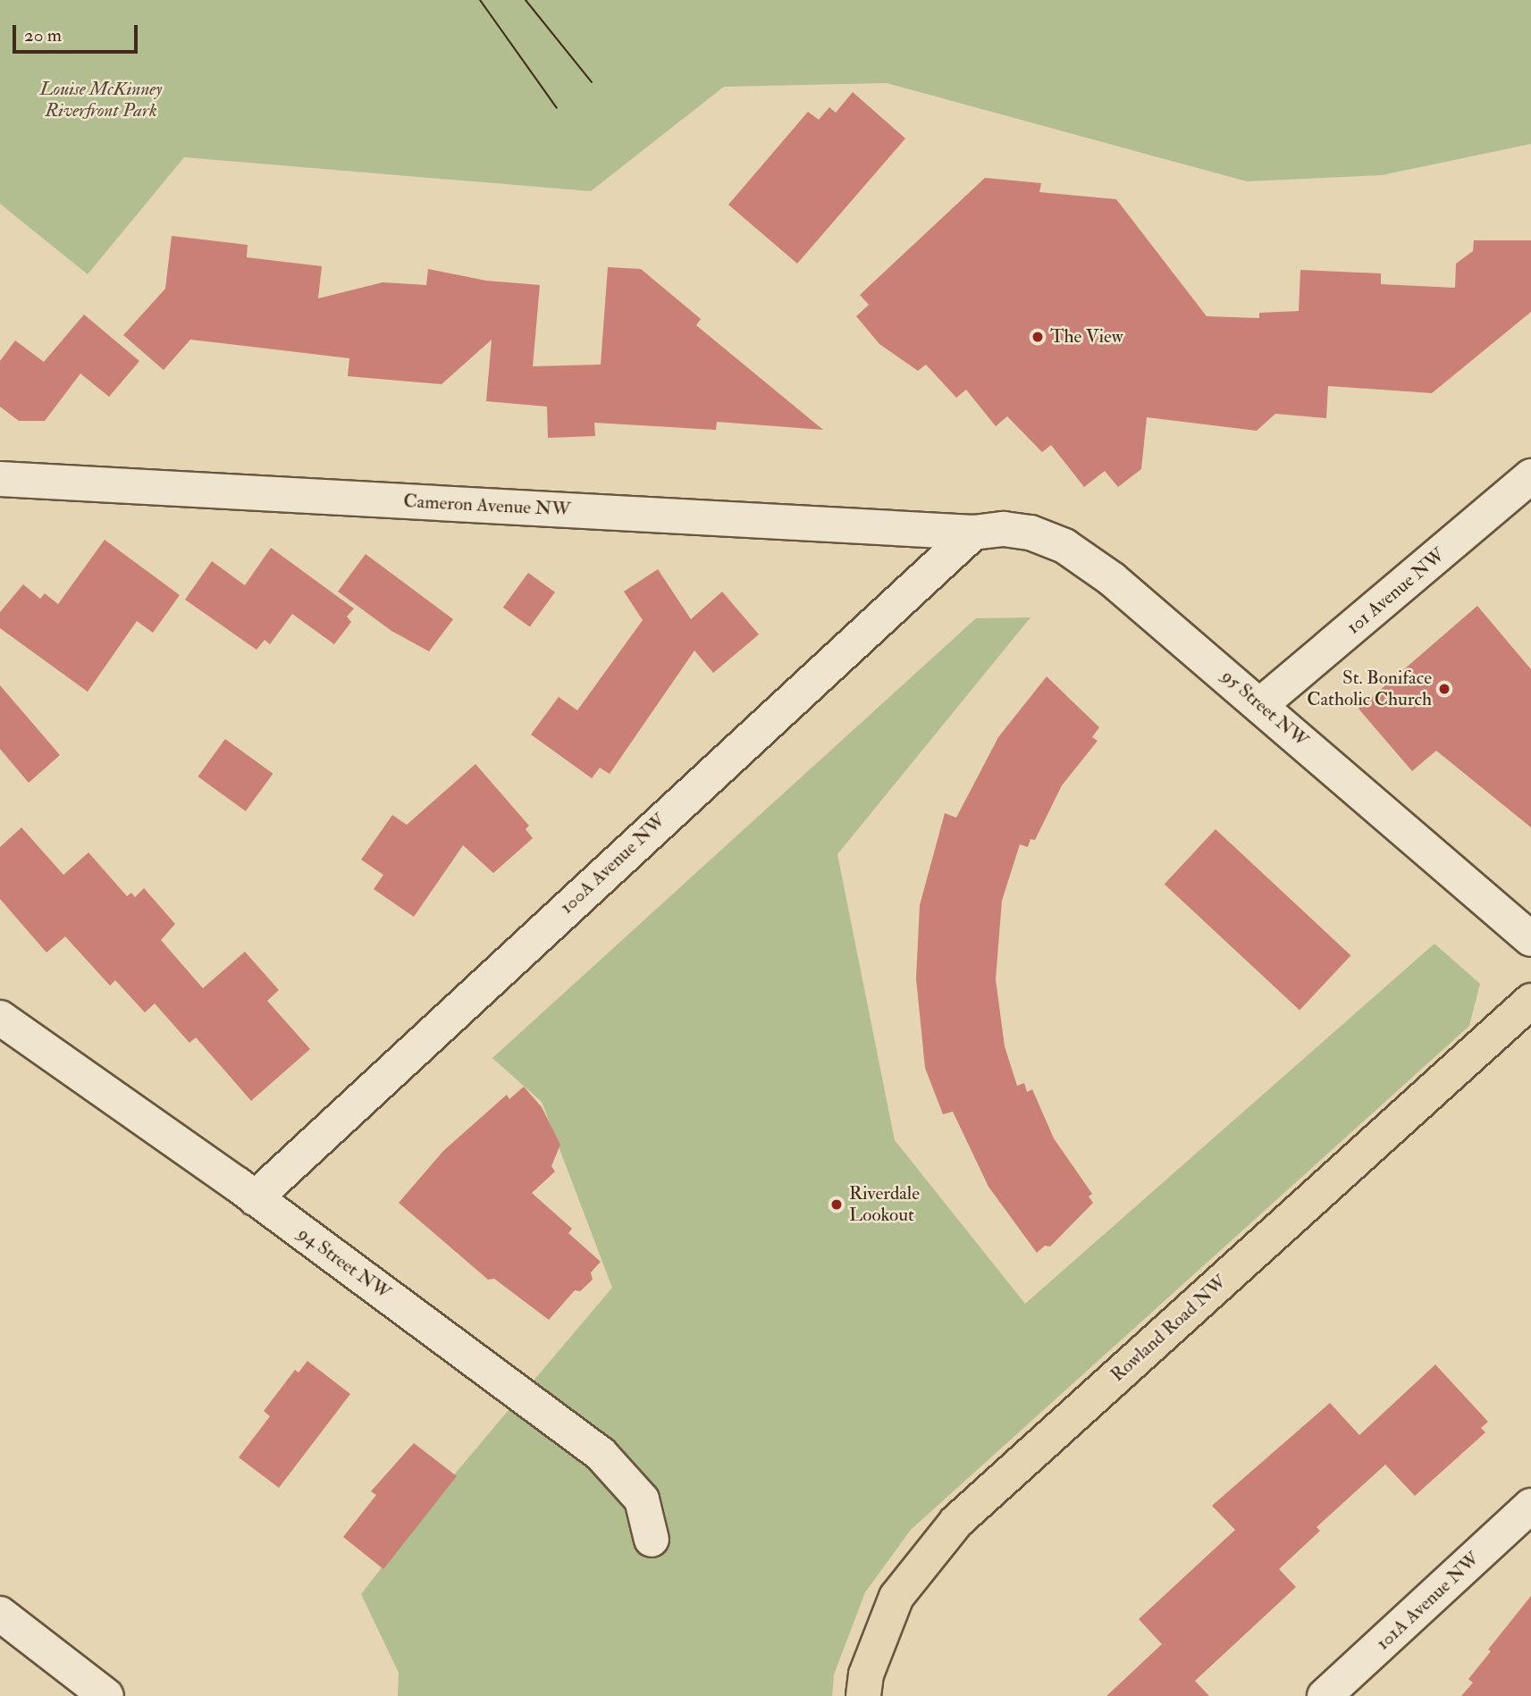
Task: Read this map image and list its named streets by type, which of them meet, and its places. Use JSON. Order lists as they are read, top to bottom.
{
  "streets": {
    "main road": ["Rowland Road NW"],
    "street": [
      "Cameron Avenue NW",
      "101 Avenue NW",
      "95 Street NW",
      "100A Avenue NW",
      "94 Street NW",
      "101A Avenue NW"
    ]
  },
  "crossings": [
    ["Cameron Avenue NW", "95 Street NW"],
    ["Cameron Avenue NW", "100A Avenue NW"],
    ["101 Avenue NW", "95 Street NW"],
    ["95 Street NW", "100A Avenue NW"],
    ["100A Avenue NW", "94 Street NW"]
  ],
  "parks": ["Louise McKinney Riverfront Park"],
  "places": ["The View", "St. Boniface Catholic Church", "Riverdale Lookout"],
  "scale_bar": "20 m"
}
